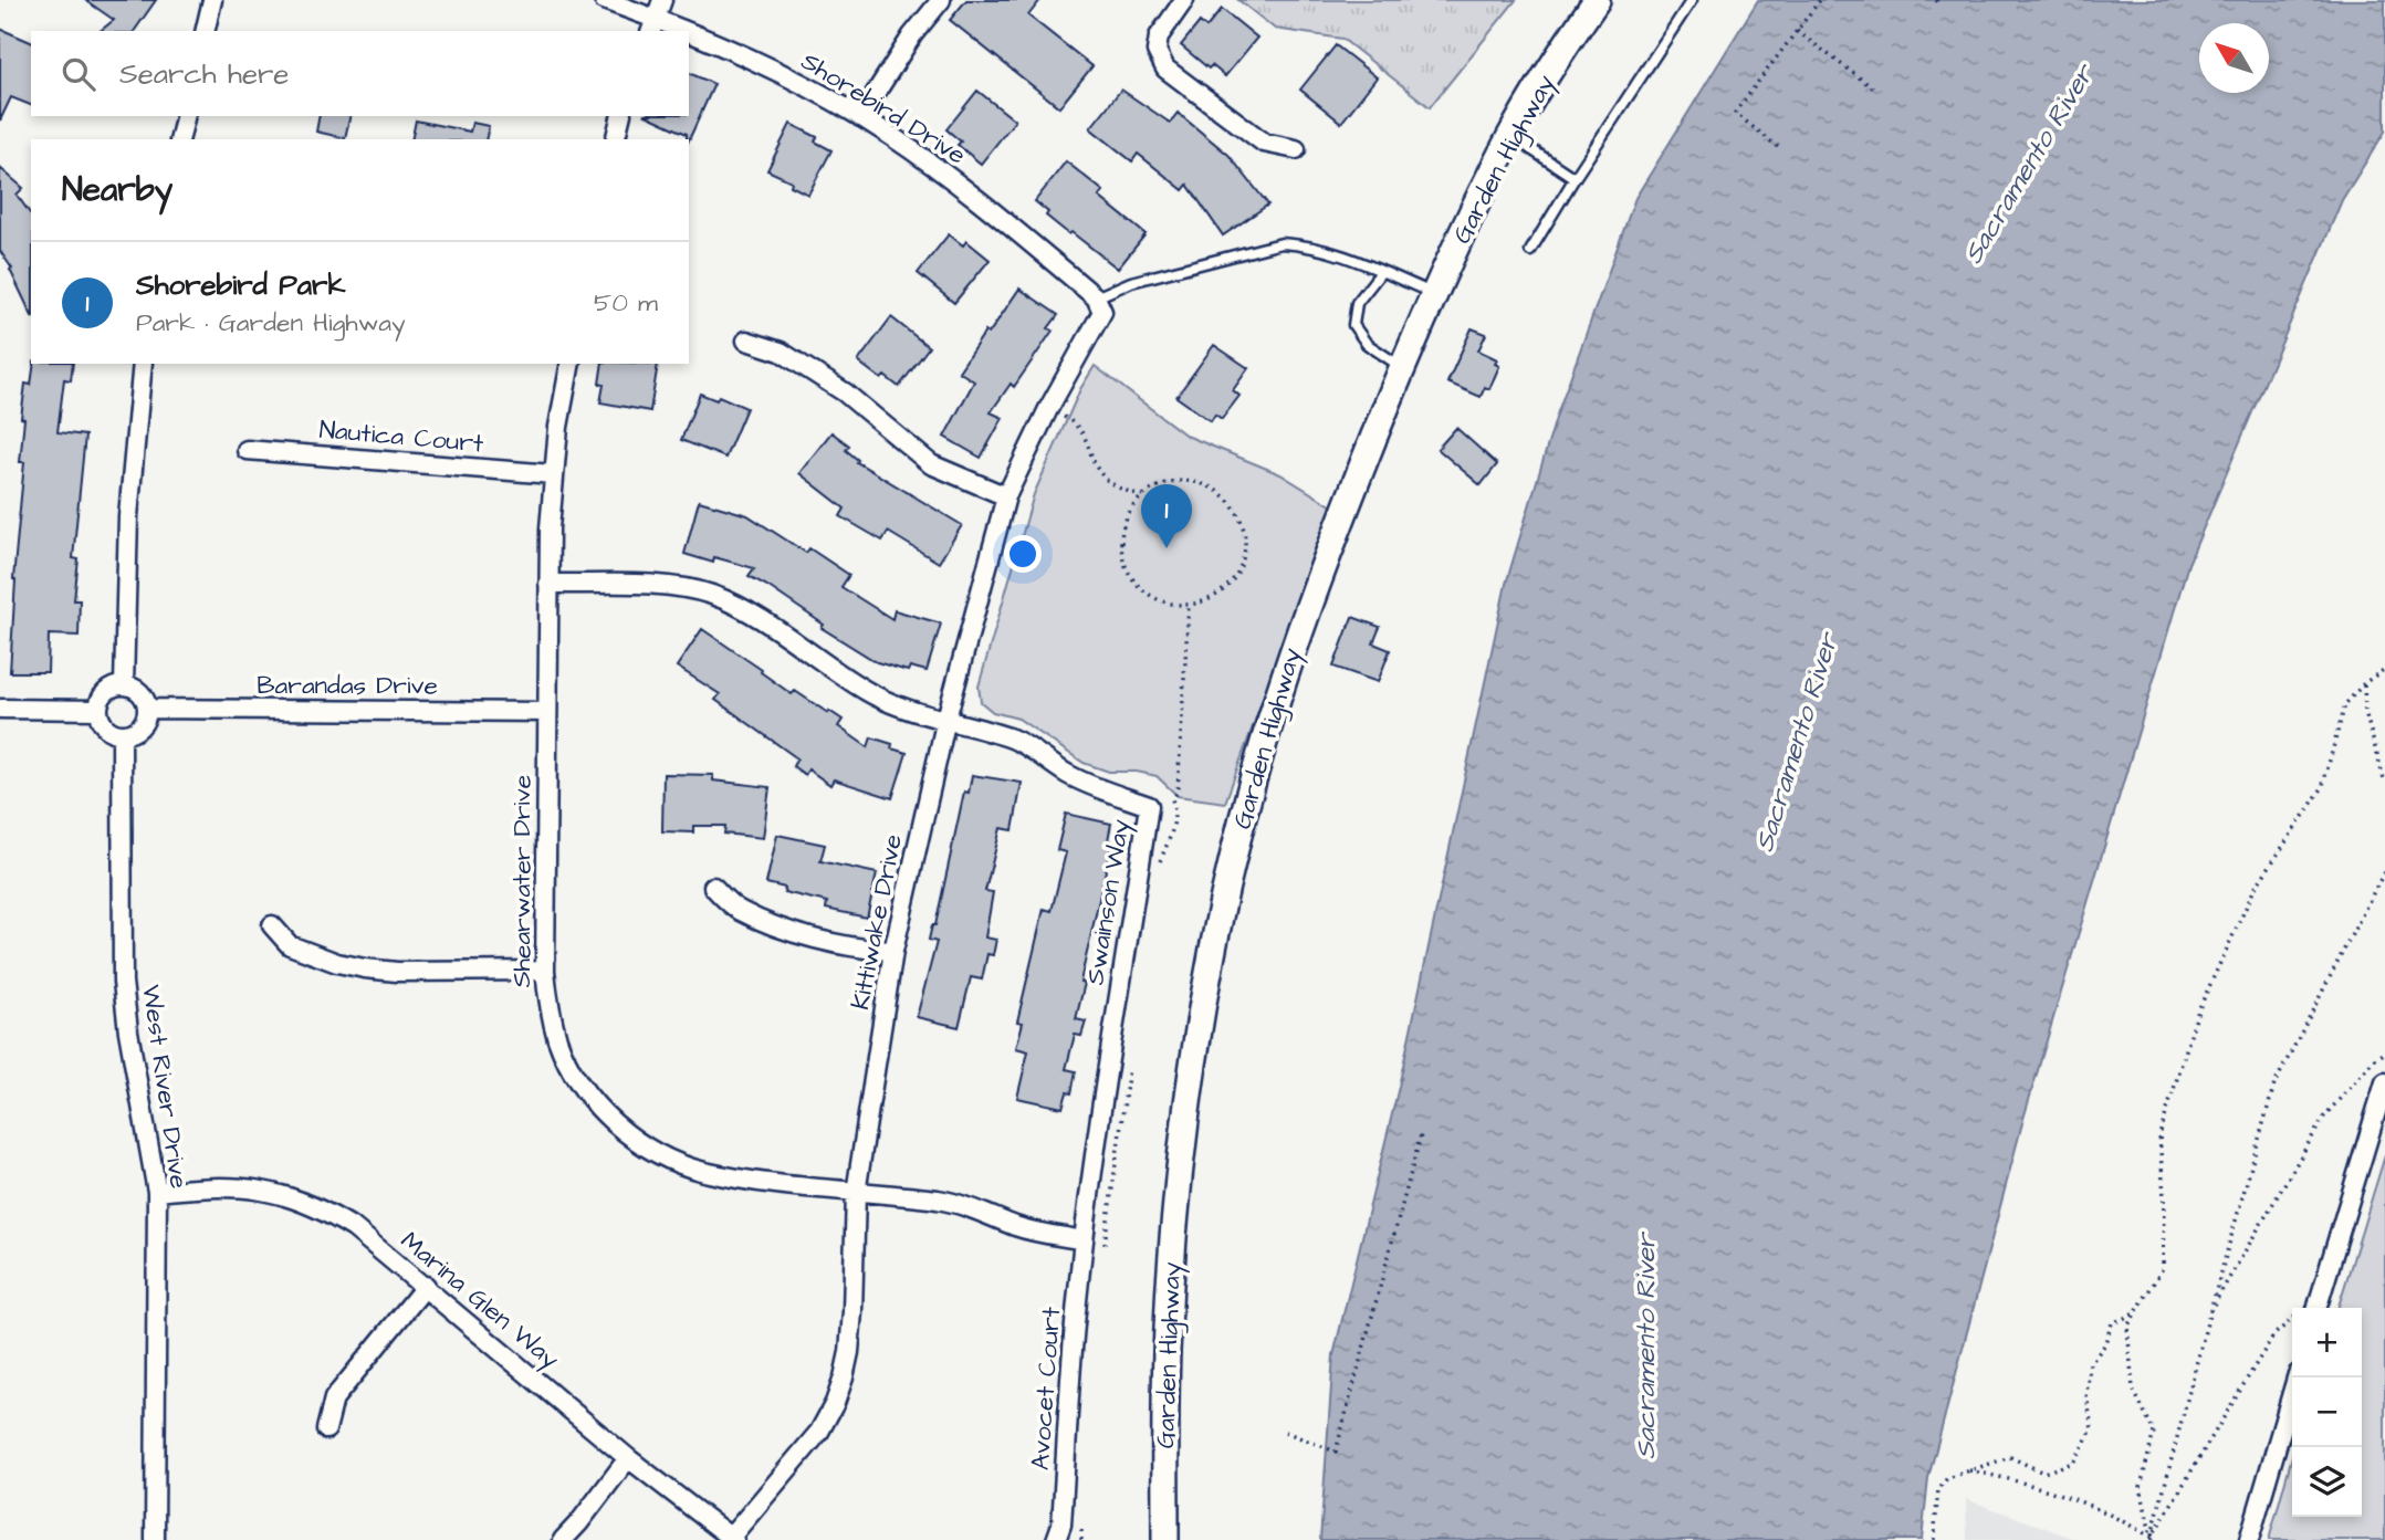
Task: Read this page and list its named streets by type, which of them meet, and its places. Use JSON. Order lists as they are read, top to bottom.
{
  "streets": {
    "main road": ["Garden Highway"],
    "street": [
      "Shorebird Drive",
      "Nautica Court",
      "Barandas Drive",
      "Shearwater Drive",
      "Swainson Way",
      "Kittiwake Drive",
      "West River Drive",
      "Marina Glen Way",
      "Avocet Court"
    ]
  },
  "crossings": [
    ["Shorebird Drive", "Kittiwake Drive"],
    ["Nautica Court", "Shearwater Drive"],
    ["Barandas Drive", "Shearwater Drive"],
    ["Barandas Drive", "West River Drive"],
    ["Shearwater Drive", "Swainson Way"],
    ["Shearwater Drive", "Kittiwake Drive"],
    ["Shearwater Drive", "Avocet Court"],
    ["Swainson Way", "Kittiwake Drive"],
    ["Swainson Way", "Avocet Court"],
    ["Kittiwake Drive", "Marina Glen Way"],
    ["West River Drive", "Marina Glen Way"]
  ],
  "water": ["Sacramento River"],
  "north": "top left",
  "page": {
    "search": "Search here",
    "heading": "Nearby",
    "list": [
      {
        "mark": "1",
        "name": "Shorebird Park",
        "note": "Park · Garden Highway",
        "value": "50 m"
      }
    ],
    "pins": "1",
    "map_buttons": ["+", "−"]
  }
}
